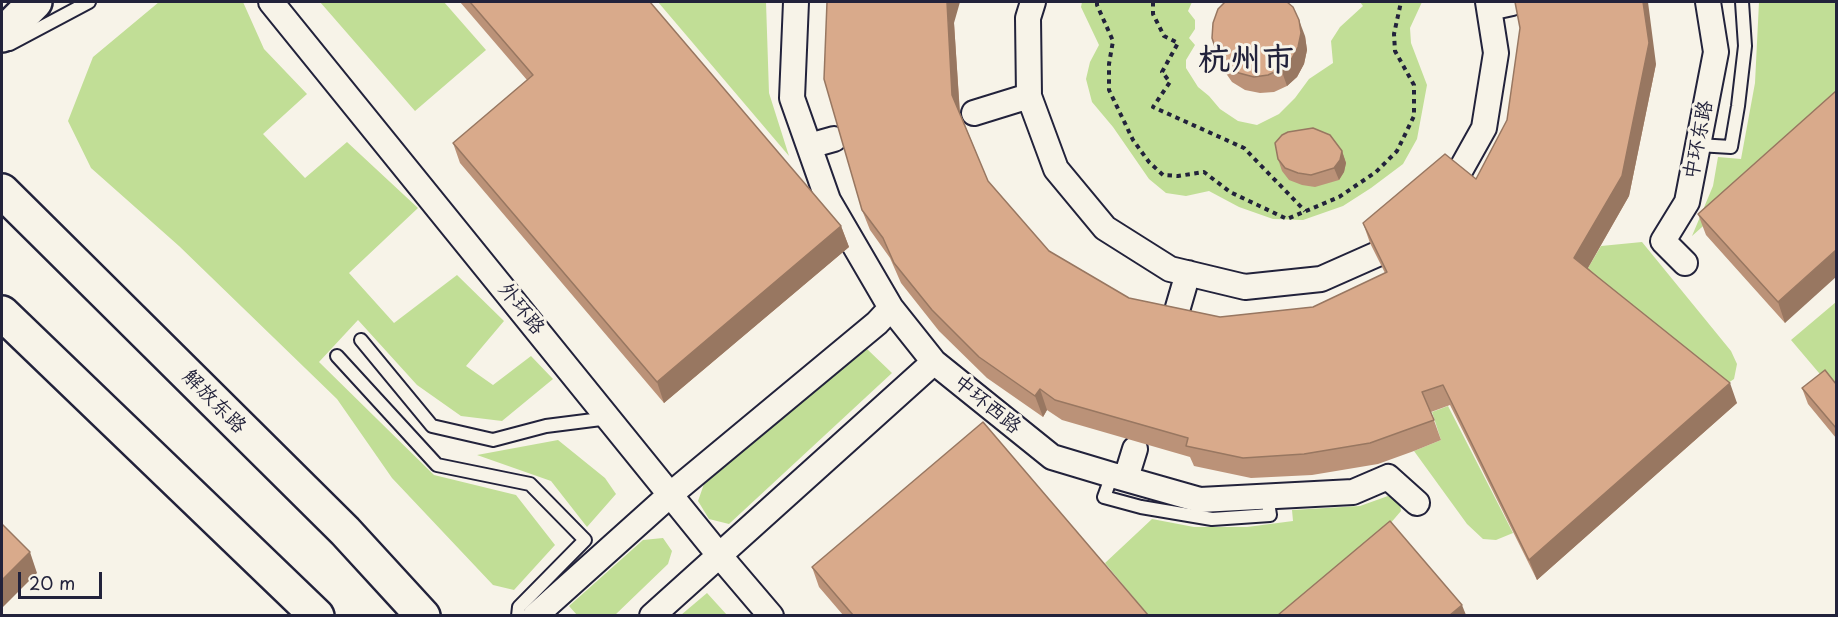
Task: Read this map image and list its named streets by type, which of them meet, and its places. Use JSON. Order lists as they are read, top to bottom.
{
  "streets": {
    "main road": ["解放东路"],
    "street": ["中环东路", "外环路", "中环西路"]
  },
  "districts": ["杭州市"],
  "scale_bar": "20 m"
}
